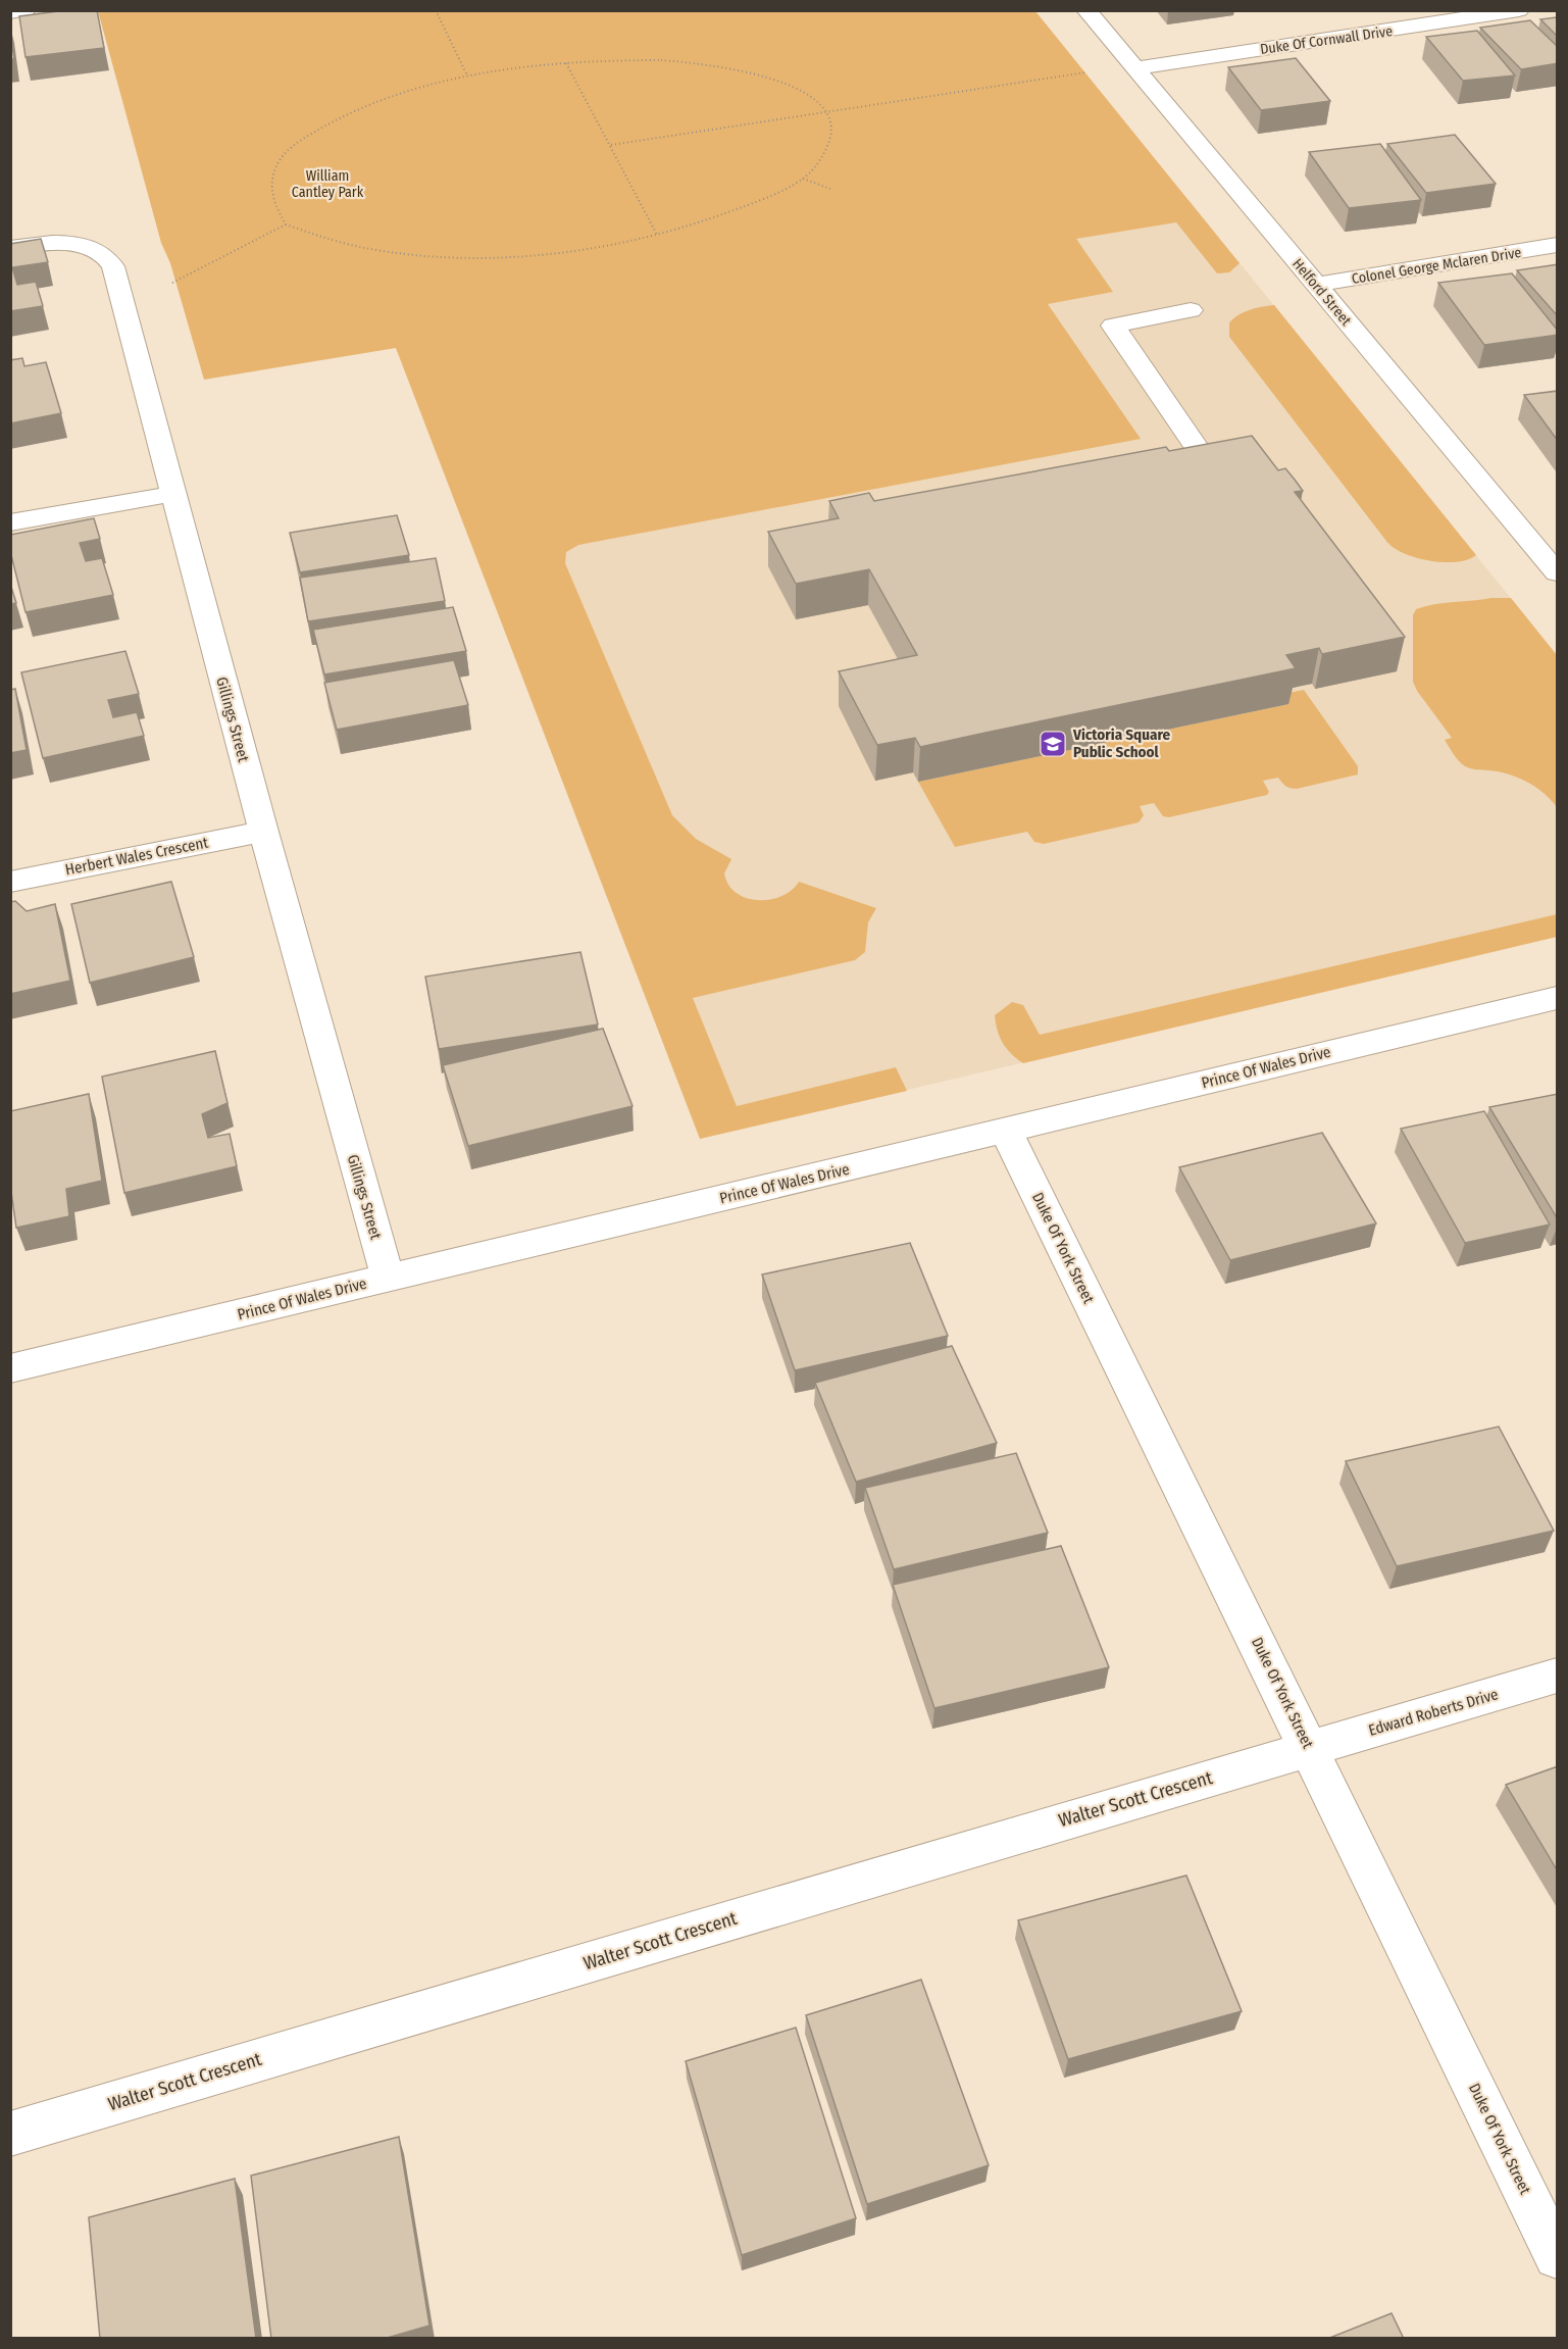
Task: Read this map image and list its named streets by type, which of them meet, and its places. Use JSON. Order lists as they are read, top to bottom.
{
  "streets": {
    "street": [
      "Duke Of Cornwall Drive",
      "Colonel George Mclaren Drive",
      "Helford Street",
      "Gillings Street",
      "Herbert Wales Crescent",
      "Prince Of Wales Drive",
      "Duke Of York Street",
      "Edward Roberts Drive",
      "Walter Scott Crescent"
    ]
  },
  "crossings": [
    ["Duke Of Cornwall Drive", "Helford Street"],
    ["Colonel George Mclaren Drive", "Helford Street"],
    ["Gillings Street", "Herbert Wales Crescent"],
    ["Gillings Street", "Prince Of Wales Drive"],
    ["Prince Of Wales Drive", "Duke Of York Street"],
    ["Duke Of York Street", "Edward Roberts Drive"],
    ["Duke Of York Street", "Walter Scott Crescent"],
    ["Edward Roberts Drive", "Walter Scott Crescent"]
  ],
  "parks": ["William Cantley Park"],
  "places": {
    "school or university": ["Victoria Square Public School"]
  }
}
